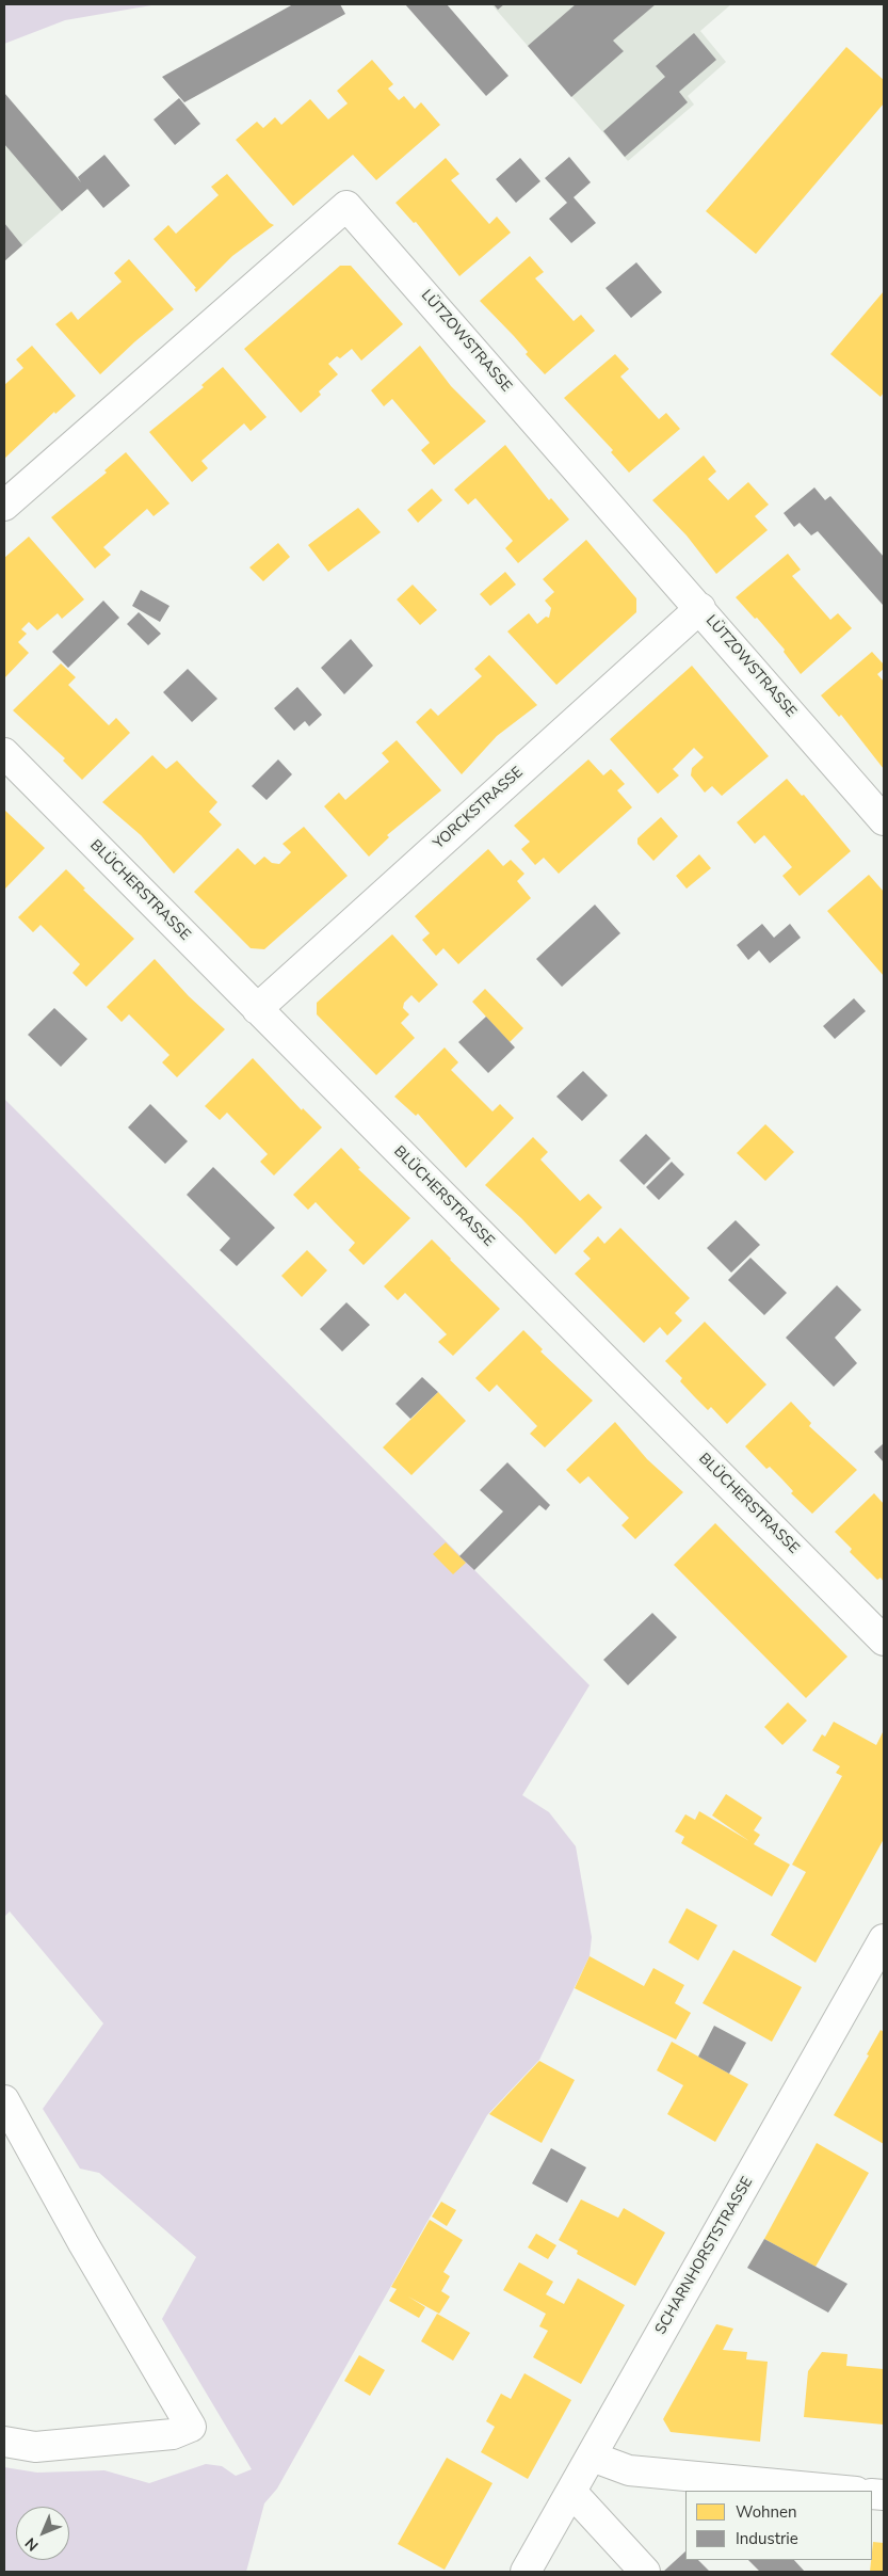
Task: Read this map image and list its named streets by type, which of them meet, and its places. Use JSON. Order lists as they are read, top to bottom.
{
  "streets": {
    "street": [
      "LÜTZOWSTRASSE",
      "YORCKSTRASSE",
      "BLÜCHERSTRASSE",
      "SCHARNHORSTSTRASSE"
    ]
  },
  "crossings": [
    ["LÜTZOWSTRASSE", "YORCKSTRASSE"],
    ["YORCKSTRASSE", "BLÜCHERSTRASSE"]
  ],
  "legend": ["Wohnen", "Industrie"],
  "north": "bottom left"
}
